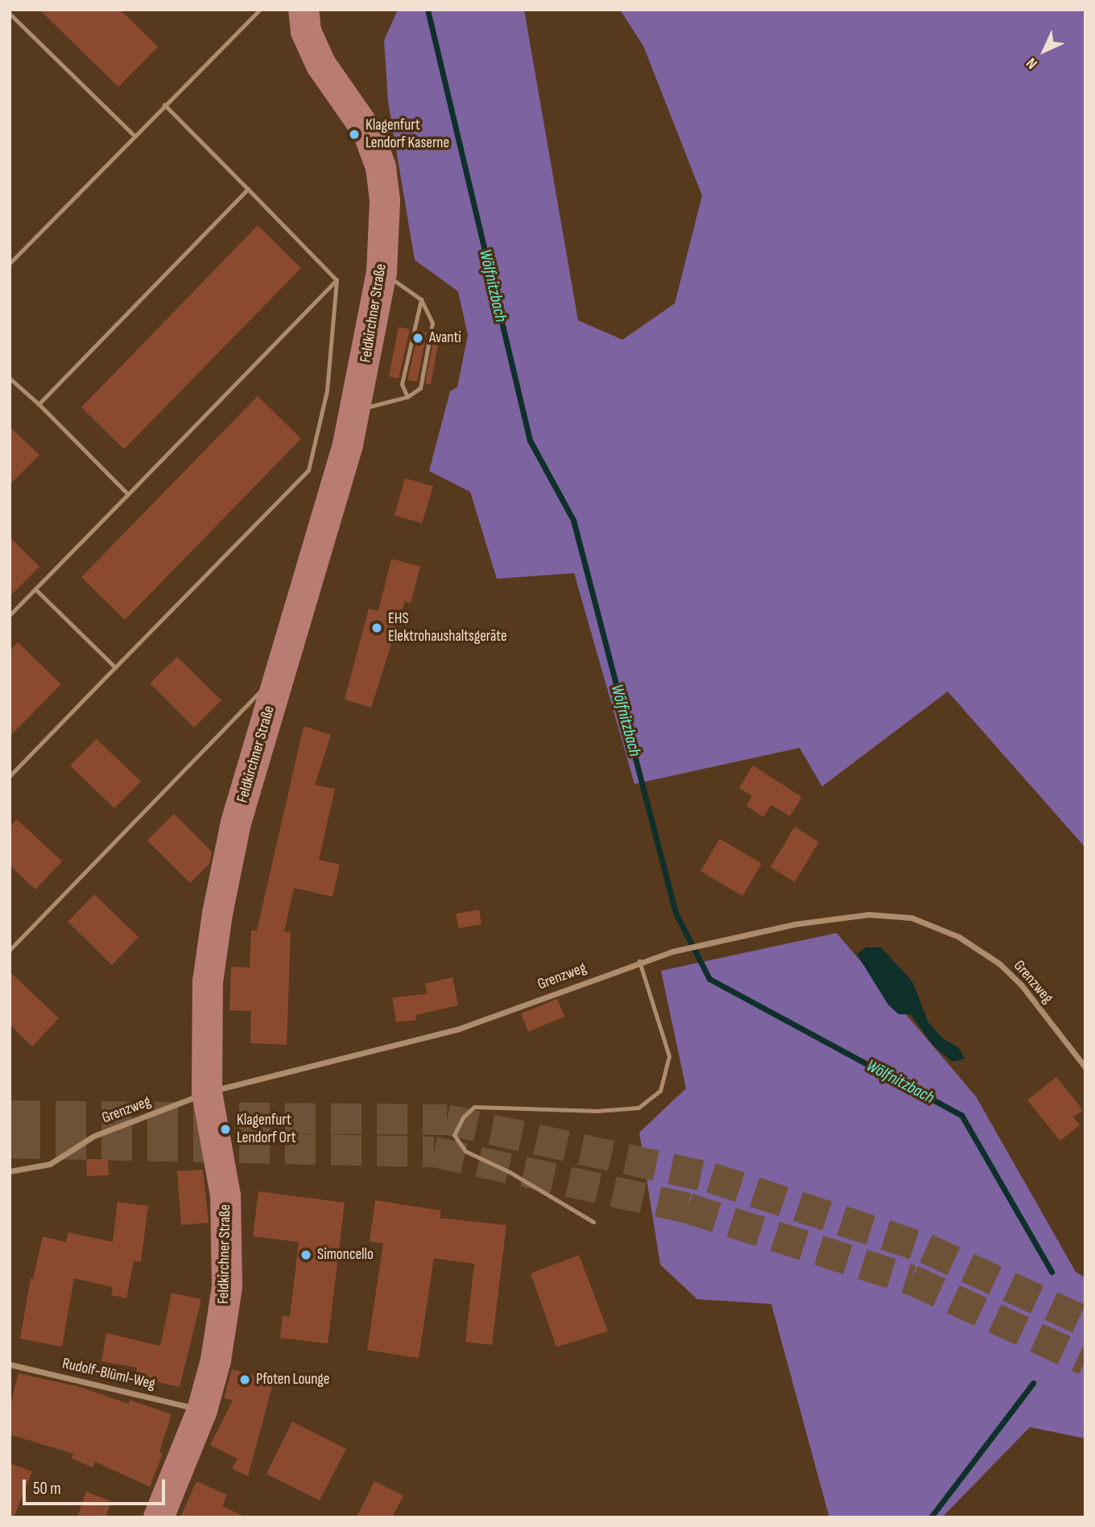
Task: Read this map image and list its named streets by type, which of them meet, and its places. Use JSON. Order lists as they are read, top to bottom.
{
  "streets": {
    "street": ["Feldkirchner Straße", "Grenzweg", "Rudolf-Blüml-Weg"]
  },
  "crossings": [
    ["Feldkirchner Straße", "Grenzweg"],
    ["Feldkirchner Straße", "Rudolf-Blüml-Weg"]
  ],
  "water": ["Wölfnitzbach"],
  "places": [
    "Klagenfurt Lendorf Kaserne",
    "Avanti",
    "EHS Elektrohaushaltsgeräte",
    "Klagenfurt Lendorf Ort",
    "Simoncello",
    "Pfoten Lounge"
  ],
  "scale_bar": "50 m",
  "north": "bottom left"
}
